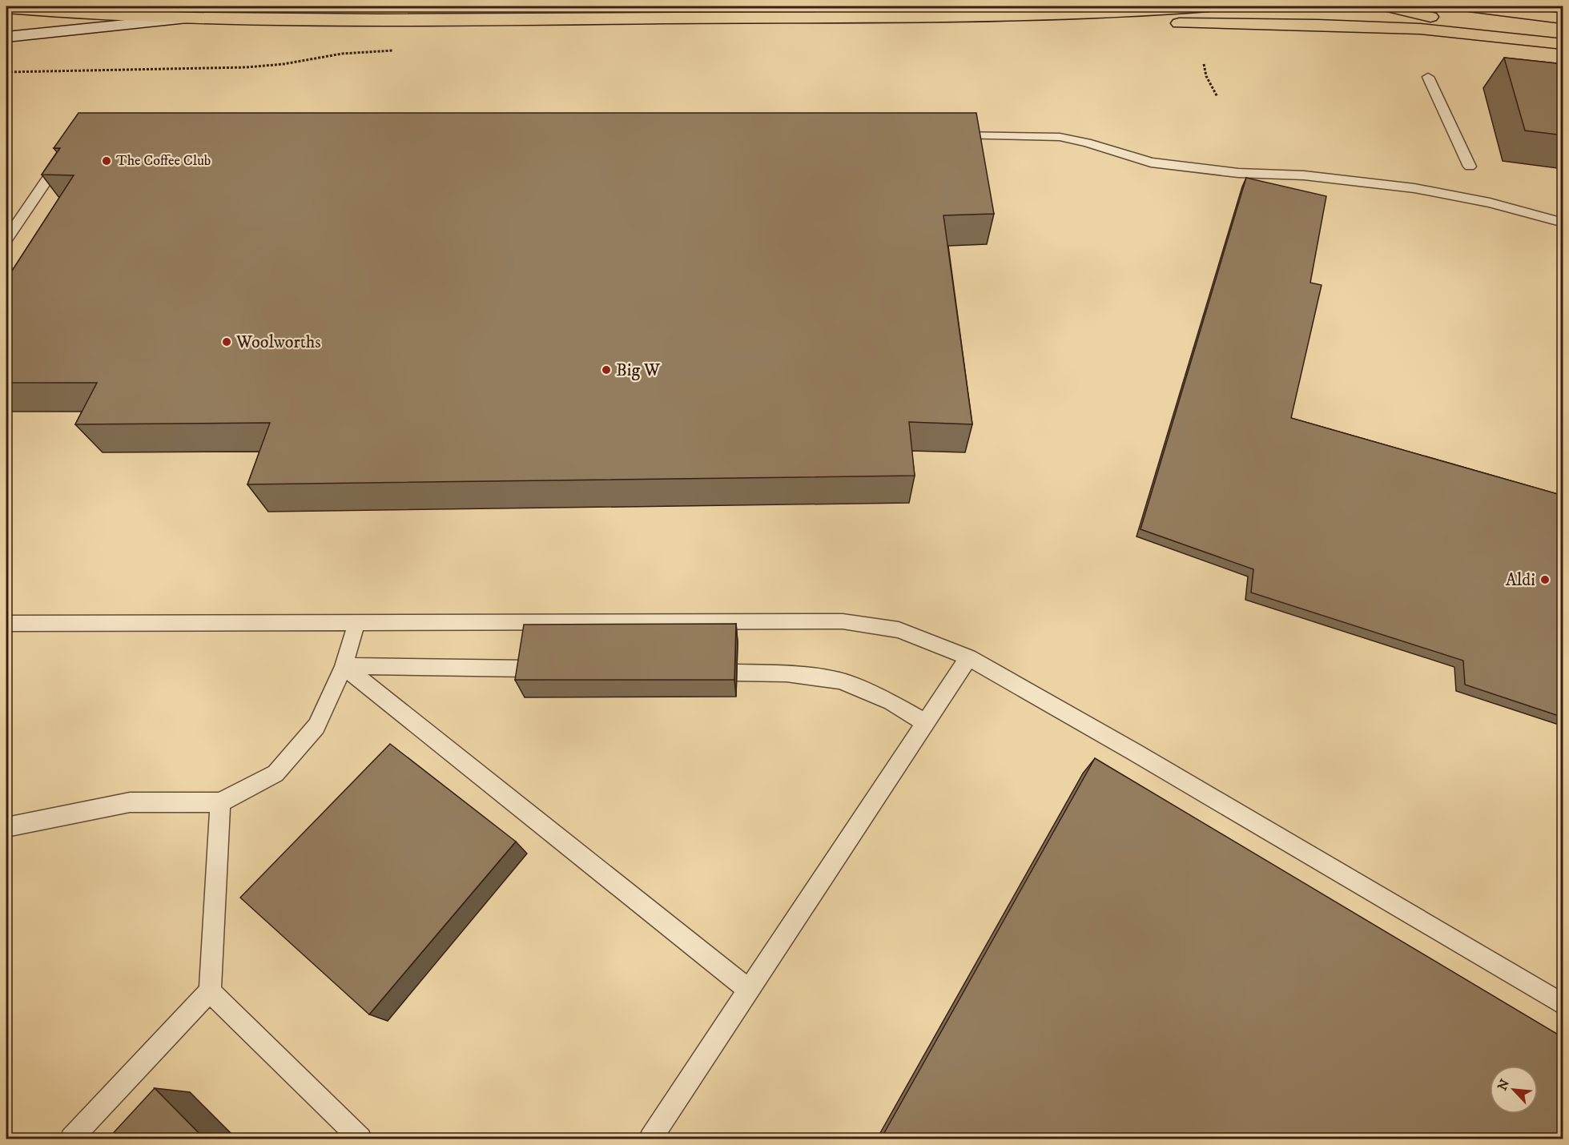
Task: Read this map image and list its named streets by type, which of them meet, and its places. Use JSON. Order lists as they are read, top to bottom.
{
  "places": [
    "The Coffee Club",
    "Woolworths",
    "Big W",
    "Aldi"
  ],
  "north": "top left"
}
